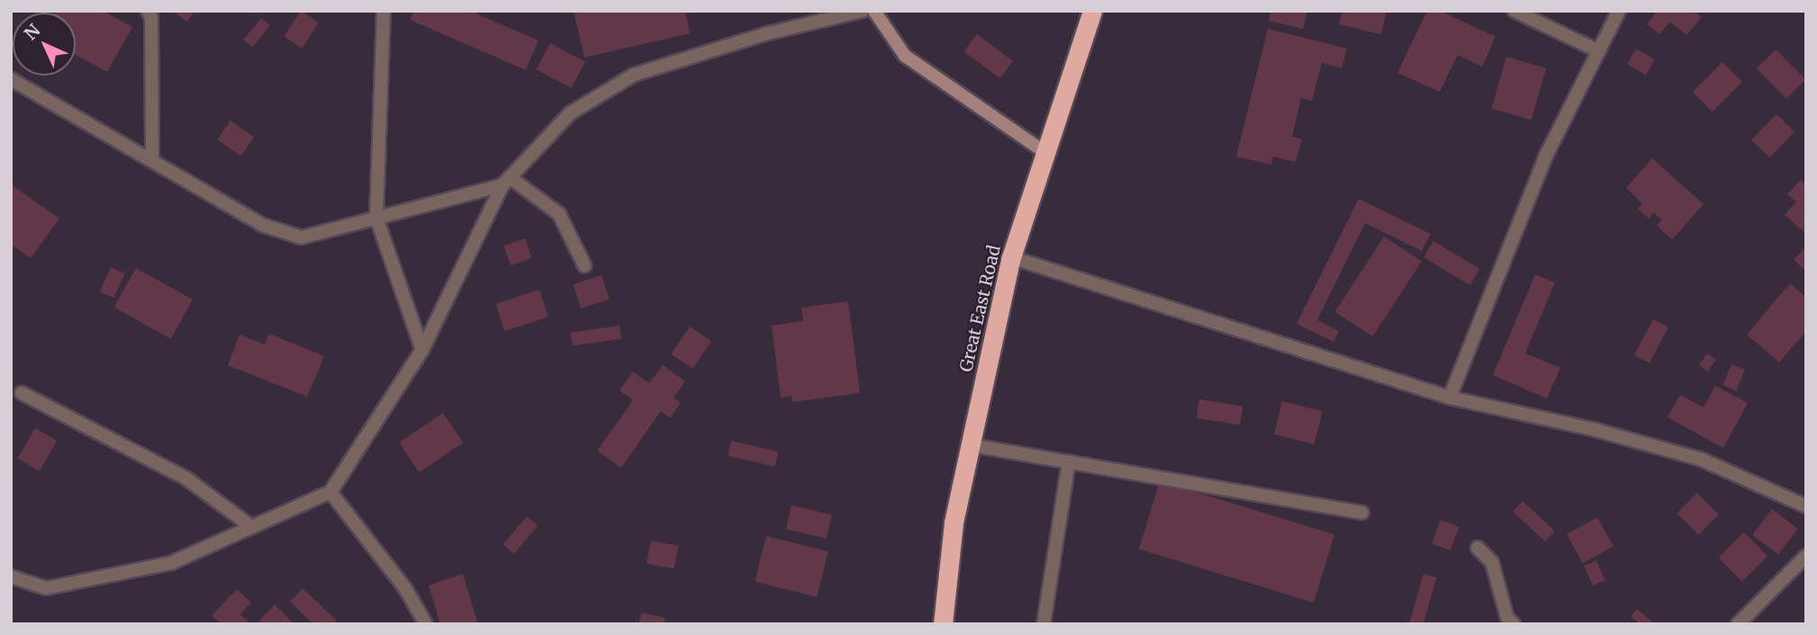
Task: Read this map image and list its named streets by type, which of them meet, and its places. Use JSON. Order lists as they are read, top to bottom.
{
  "streets": {
    "highway": ["Great East Road"]
  },
  "north": "top left"
}
